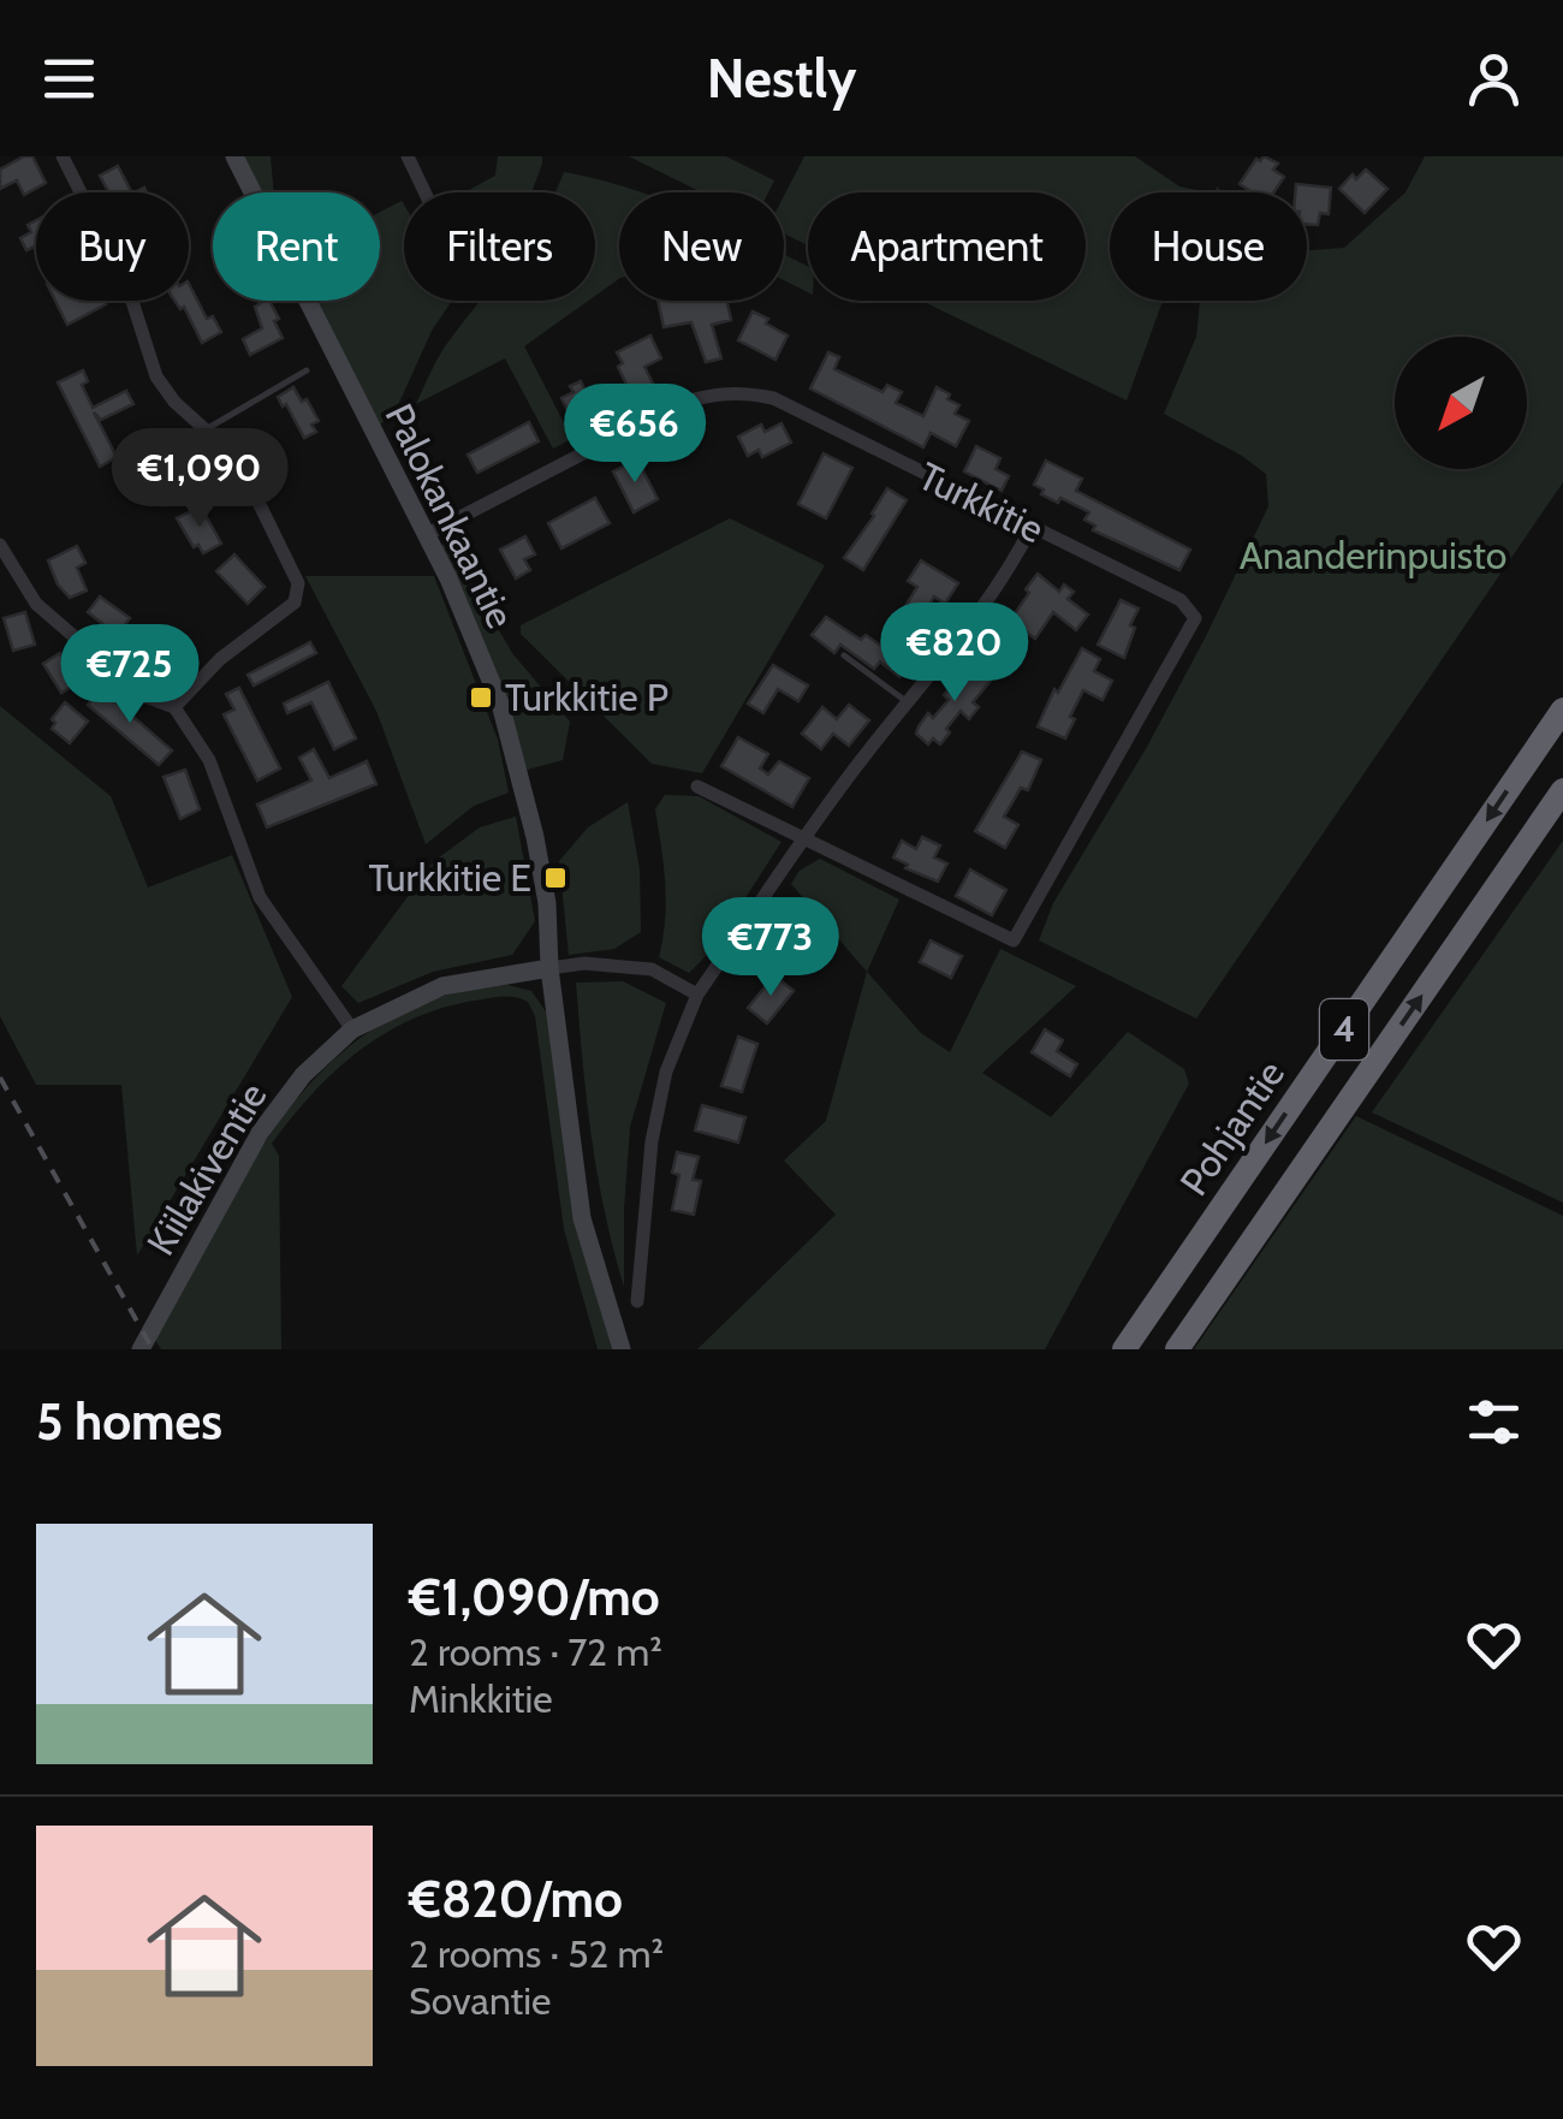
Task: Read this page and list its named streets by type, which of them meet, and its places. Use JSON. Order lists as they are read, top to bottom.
{
  "streets": {
    "highway": ["4", "Pohjantie"],
    "main road": ["Palokankaantie", "Kiilakiventie"],
    "street": ["Turkkitie"]
  },
  "crossings": [
    ["Turkkitie", "Palokankaantie"],
    ["Palokankaantie", "Kiilakiventie"]
  ],
  "parks": ["Ananderinpuisto"],
  "places": {
    "transit": ["Turkkitie P", "Turkkitie E"]
  },
  "north": "bottom left",
  "page": {
    "header": "Nestly",
    "chip": [
      "Buy",
      "Rent",
      "Filters",
      "New",
      "Apartment",
      "House"
    ],
    "price": [
      "€656",
      "€1,090",
      "€820",
      "€725",
      "€773"
    ],
    "heading": "5 homes",
    "list": [
      {
        "name": "€1,090/mo",
        "note": "2 rooms · 72 m² · Minkkitie"
      },
      {
        "name": "€820/mo",
        "note": "2 rooms · 52 m² · Sovantie"
      }
    ]
  }
}
